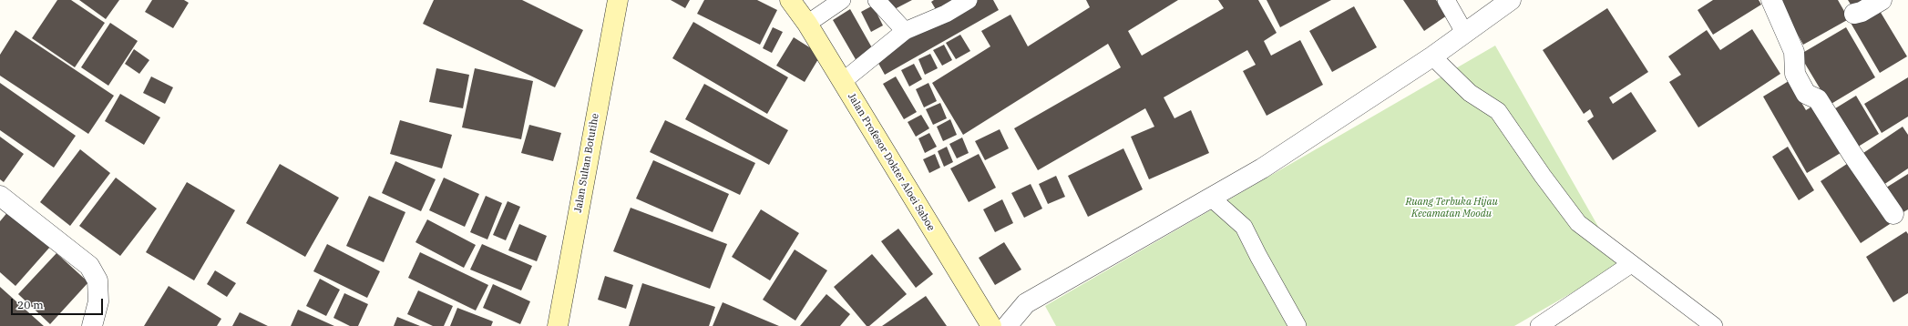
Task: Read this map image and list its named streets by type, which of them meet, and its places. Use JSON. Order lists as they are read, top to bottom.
{
  "streets": {
    "street": ["Jalan Profesor Dokter Aloei Saboe", "Jalan Sultan Botutihe"]
  },
  "parks": ["Ruang Terbuka Hijau Kecamatan Moodu"],
  "scale_bar": "20 m"
}
